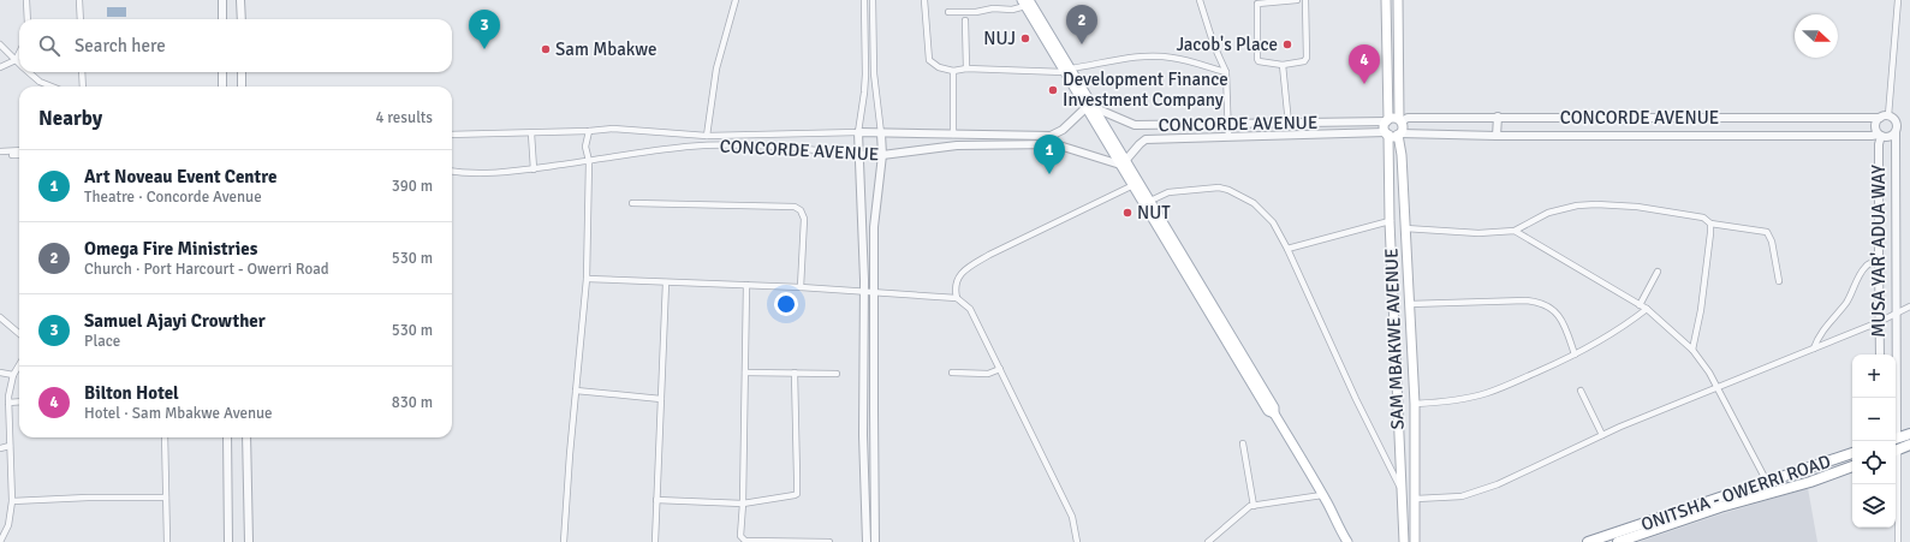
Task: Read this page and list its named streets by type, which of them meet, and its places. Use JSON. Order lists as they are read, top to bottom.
{
  "streets": {
    "highway": ["ONITSHA - OWERRI ROAD"],
    "main road": ["SAM MBAKWE AVENUE"],
    "street": ["CONCORDE AVENUE", "MUSA YAR' ADUA WAY"]
  },
  "crossings": [
    ["CONCORDE AVENUE", "MUSA YAR' ADUA WAY"],
    ["CONCORDE AVENUE", "SAM MBAKWE AVENUE"]
  ],
  "places": [
    "NUJ",
    "Jacob's Place",
    "Sam Mbakwe",
    "Development Finance Investment Company",
    "NUT"
  ],
  "north": "right",
  "page": {
    "pins": [
      "2",
      "3",
      "4",
      "1"
    ],
    "search": "Search here",
    "heading": ["Nearby", "4 results"],
    "list": [
      {
        "mark": "1",
        "name": "Art Noveau Event Centre",
        "note": "Theatre · Concorde Avenue",
        "value": "390 m"
      },
      {
        "mark": "2",
        "name": "Omega Fire Ministries",
        "note": "Church · Port Harcourt - Owerri Road",
        "value": "530 m"
      },
      {
        "mark": "3",
        "name": "Samuel Ajayi Crowther",
        "note": "Place",
        "value": "530 m"
      },
      {
        "mark": "4",
        "name": "Bilton Hotel",
        "note": "Hotel · Sam Mbakwe Avenue",
        "value": "830 m"
      }
    ],
    "map_buttons": ["+", "−"]
  }
}
